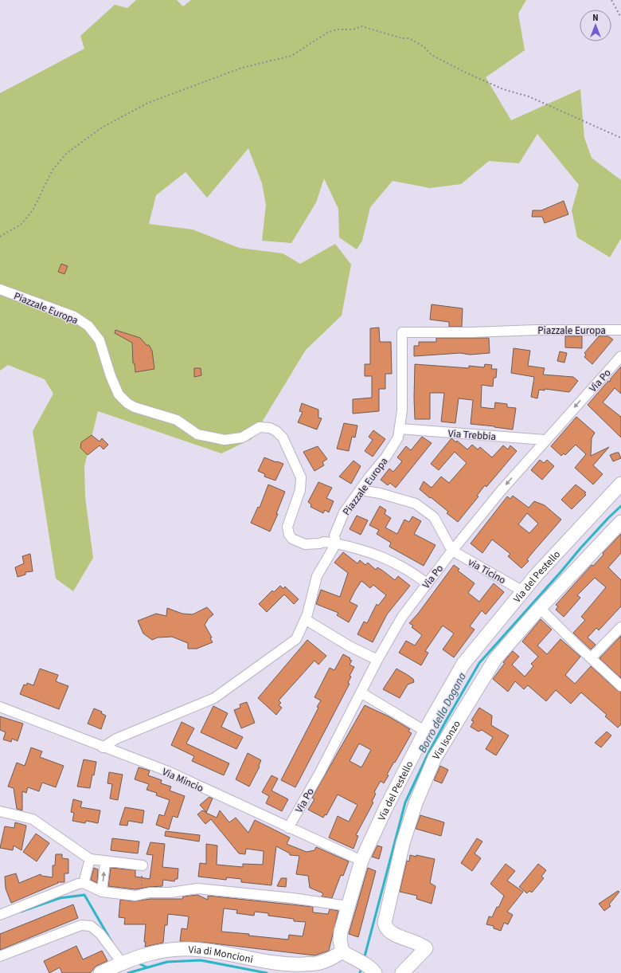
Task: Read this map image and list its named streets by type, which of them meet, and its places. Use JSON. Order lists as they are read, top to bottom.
{
  "streets": {
    "street": [
      "Piazzale Europa",
      "Via Po",
      "Via Trebbia",
      "via Ticino",
      "Via del Pestello",
      "Via Isonzo",
      "Via Mincio",
      "Via di Moncioni"
    ]
  },
  "crossings": [
    ["Piazzale Europa", "Via Trebbia"],
    ["Via Po", "Via Trebbia"],
    ["Via Po", "via Ticino"],
    ["Via Po", "Via Mincio"],
    ["via Ticino", "Via del Pestello"],
    ["Via del Pestello", "Via Mincio"],
    ["Via del Pestello", "Via di Moncioni"]
  ],
  "one_way": ["Via Po"],
  "water": ["Borro della Dogana"],
  "north": "top"
}
